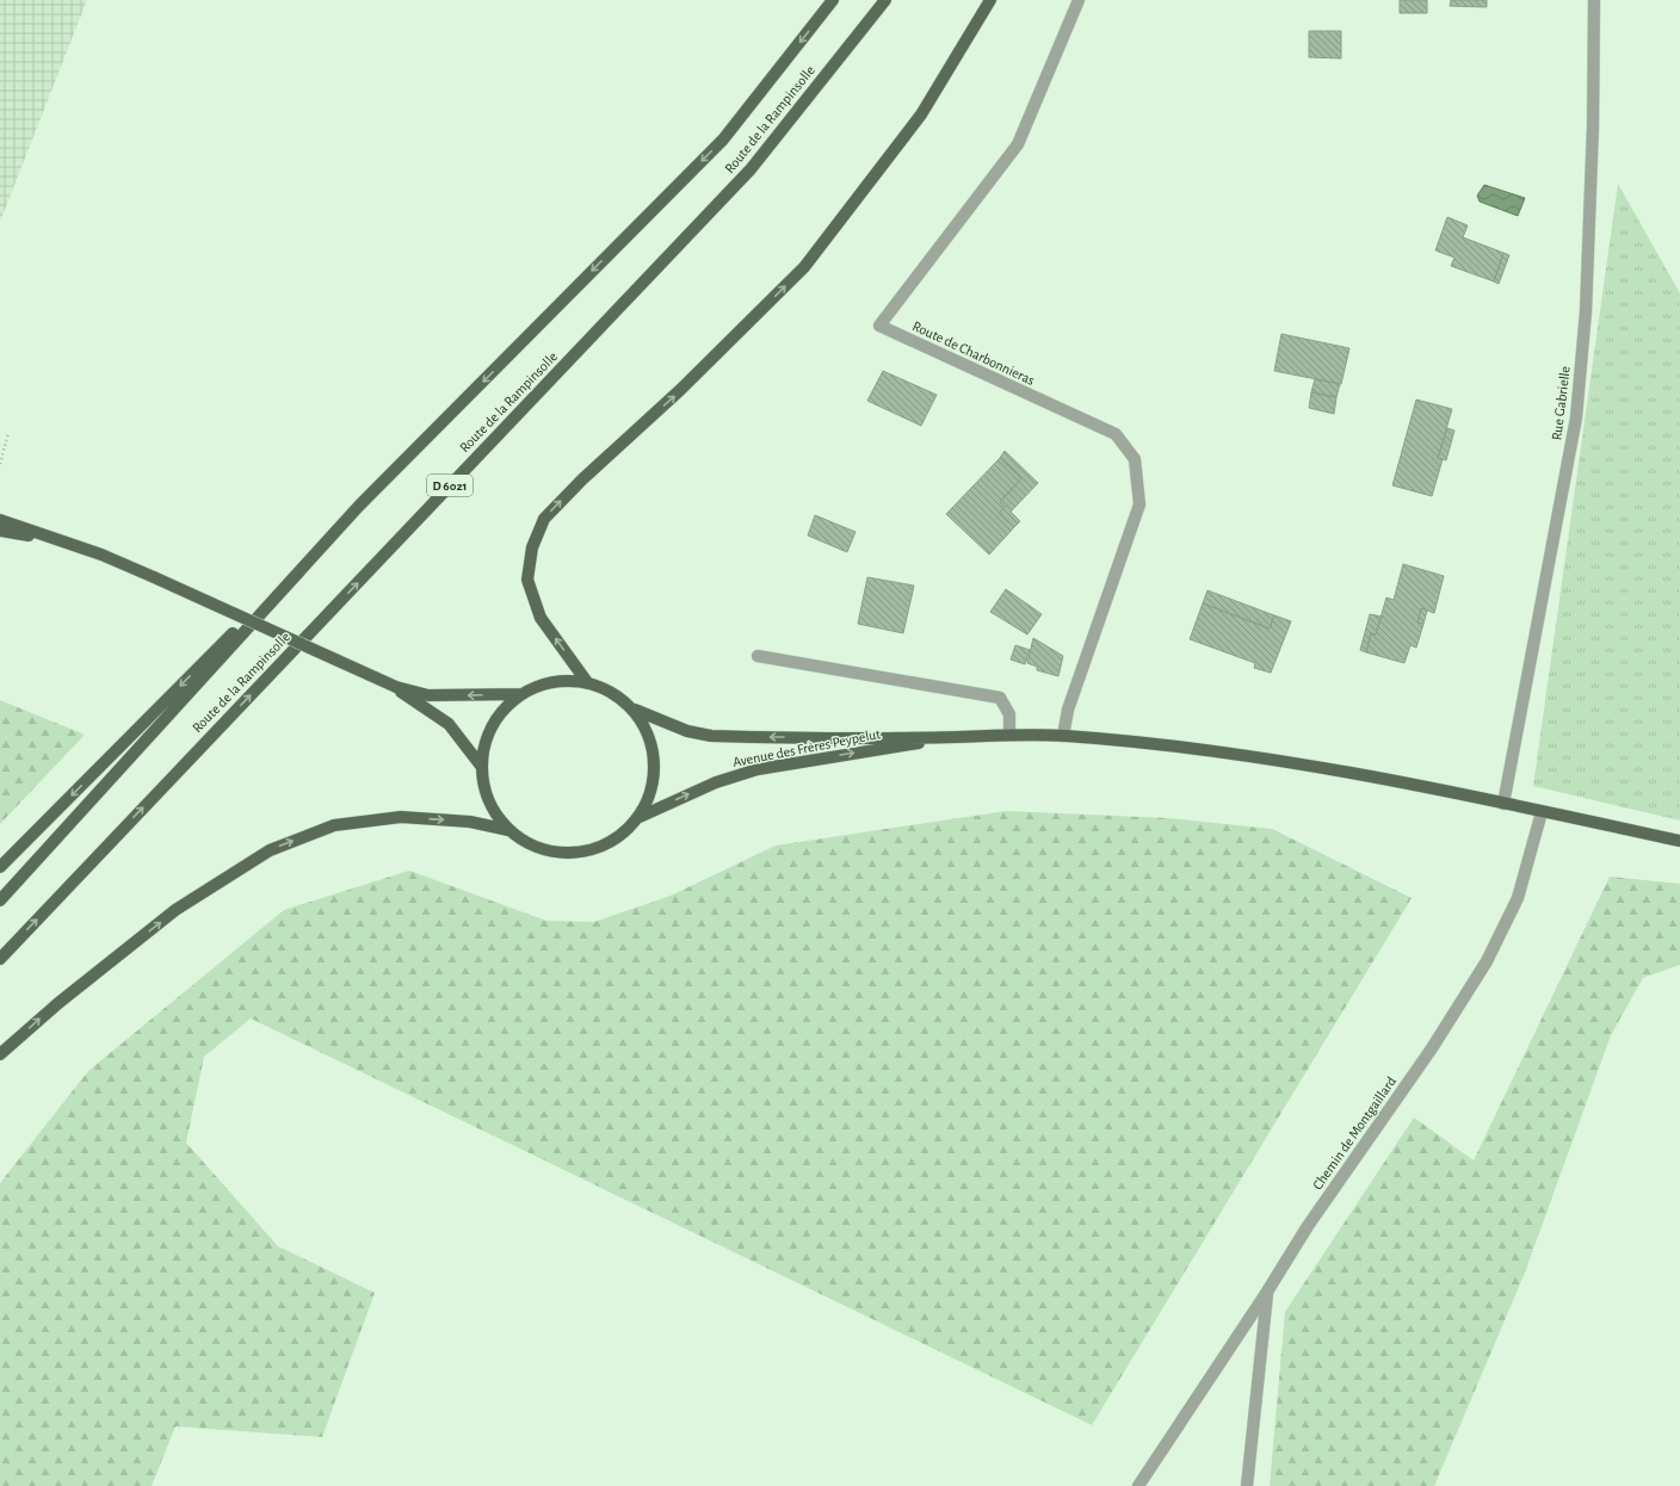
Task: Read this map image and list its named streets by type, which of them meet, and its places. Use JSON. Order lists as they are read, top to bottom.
{
  "streets": {
    "main road": ["Route de la Rampinsolle", "D 6021", "Avenue des Frères Peypelut"],
    "street": ["Route de Charbonnieras", "Rue Gabrielle", "Chemin de Montgaillard"]
  },
  "crossings": [
    ["Route de Charbonnieras", "Avenue des Frères Peypelut"],
    ["Rue Gabrielle", "Avenue des Frères Peypelut"],
    ["Avenue des Frères Peypelut", "Chemin de Montgaillard"]
  ]
}
